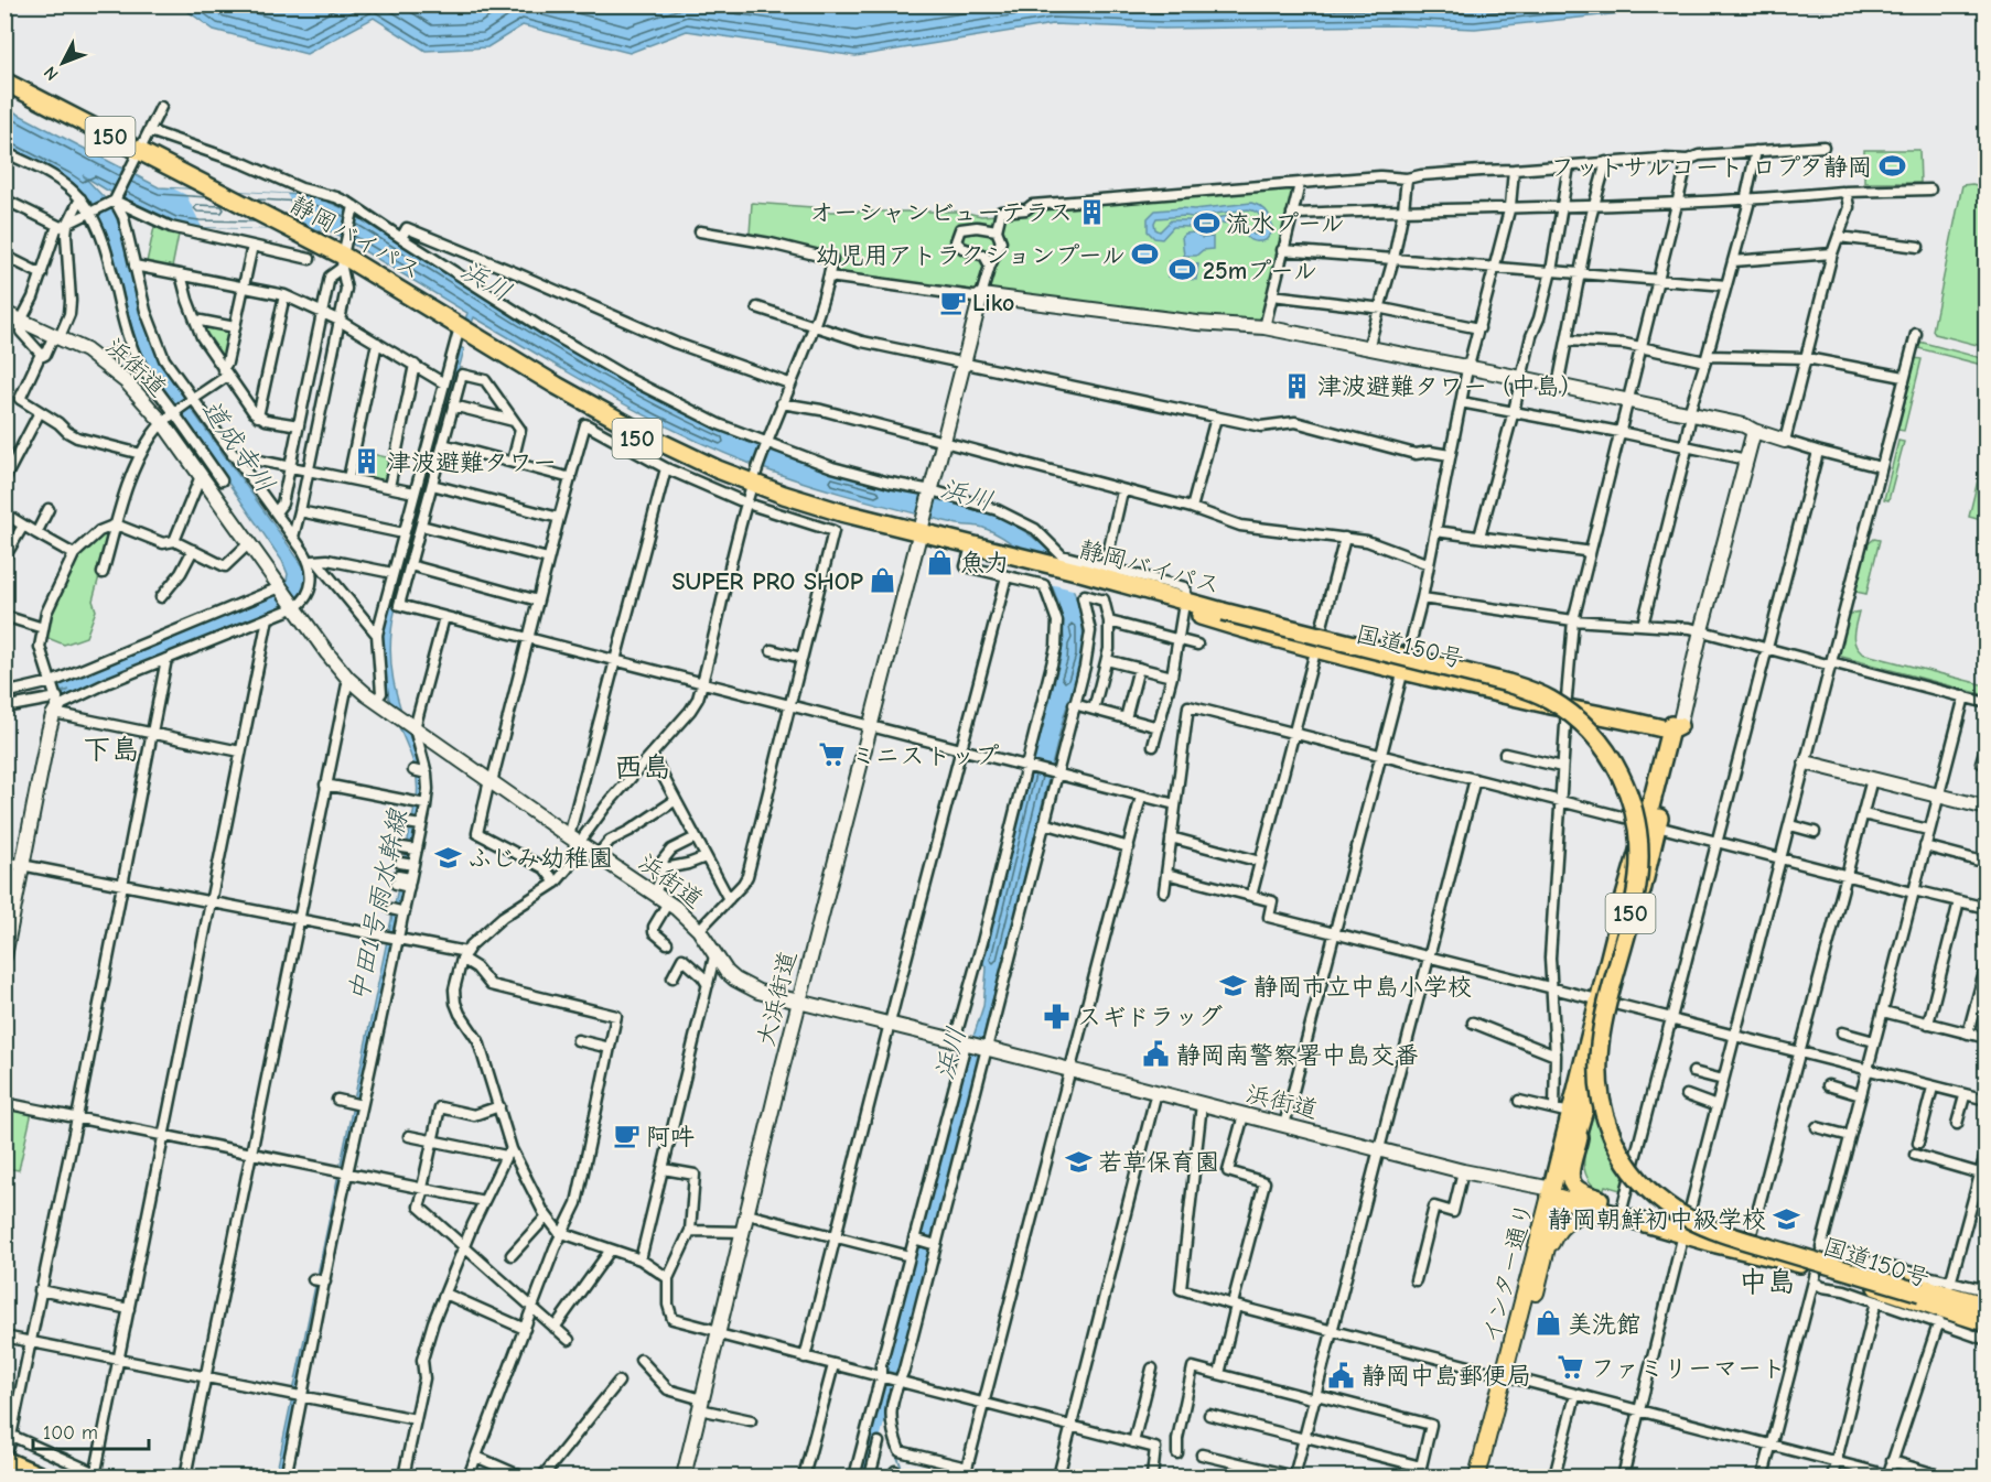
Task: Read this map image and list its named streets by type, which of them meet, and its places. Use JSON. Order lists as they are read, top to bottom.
{
  "streets": {
    "highway": ["150", "静岡バイパス", "国道150号"],
    "main road": ["インター通り"],
    "street": ["浜街道", "大浜街道"]
  },
  "crossings": [
    ["静岡バイパス", "国道150号"],
    ["静岡バイパス", "大浜街道"],
    ["浜街道", "国道150号"],
    ["浜街道", "大浜街道"],
    ["浜街道", "インター通り"],
    ["国道150号", "インター通り"]
  ],
  "districts": ["下島", "西島", "中島"],
  "water": ["浜川", "道成寺川", "中田1号雨水幹線"],
  "places": {
    "sports": [
      "フットサルコート ロプタ静岡",
      "流水プール",
      "幼児用アトラクションプール",
      "25mプール"
    ],
    "building": ["オーシャンビューテラス", "津波避難タワー（中島）", "津波避難タワー"],
    "cafe": ["Liko", "阿吽"],
    "shop": ["魚力", "SUPER PRO SHOP", "美洗館"],
    "supermarket": ["ミニストップ", "ファミリーマート"],
    "school or university": [
      "ふじみ幼稚園",
      "静岡市立中島小学校",
      "若草保育園",
      "静岡朝鮮初中級学校"
    ],
    "pharmacy": ["スギドラッグ"],
    "public building": ["静岡南警察署中島交番", "静岡中島郵便局"]
  },
  "scale_bar": "100 m",
  "north": "bottom left"
}
